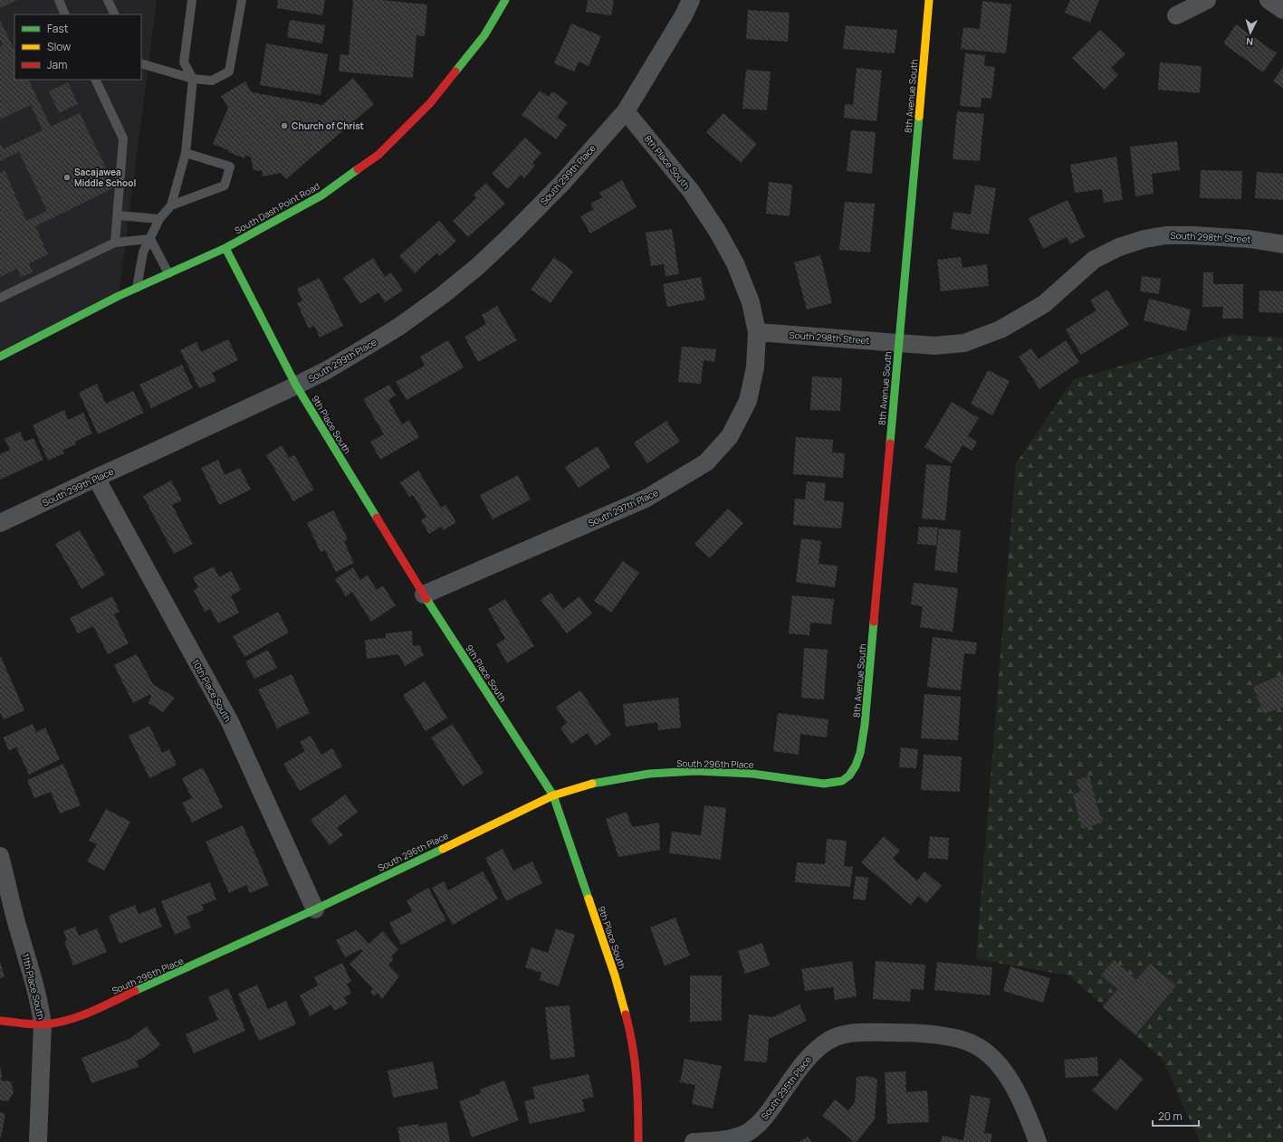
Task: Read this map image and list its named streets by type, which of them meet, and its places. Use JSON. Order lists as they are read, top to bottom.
{
  "streets": {
    "street": [
      "8th Avenue South",
      "8th Place South",
      "South 299th Place",
      "South Dash Point Road",
      "South 298th Street",
      "9th Place South",
      "South 297th Place",
      "10th Place South",
      "South 296th Place",
      "11th Place South",
      "South 295th Place"
    ]
  },
  "crossings": [
    ["8th Avenue South", "South 298th Street"],
    ["8th Avenue South", "South 296th Place"],
    ["8th Place South", "South 299th Place"],
    ["8th Place South", "South 298th Street"],
    ["8th Place South", "South 297th Place"],
    ["South 299th Place", "9th Place South"],
    ["South 299th Place", "10th Place South"],
    ["South Dash Point Road", "9th Place South"],
    ["South 298th Street", "South 297th Place"],
    ["9th Place South", "South 297th Place"],
    ["9th Place South", "South 296th Place"],
    ["10th Place South", "South 296th Place"],
    ["South 296th Place", "11th Place South"]
  ],
  "places": ["Church of Christ", "Sacajawea Middle School"],
  "legend": ["Fast", "Slow", "Jam"],
  "scale_bar": "20 m",
  "north": "bottom"
}
